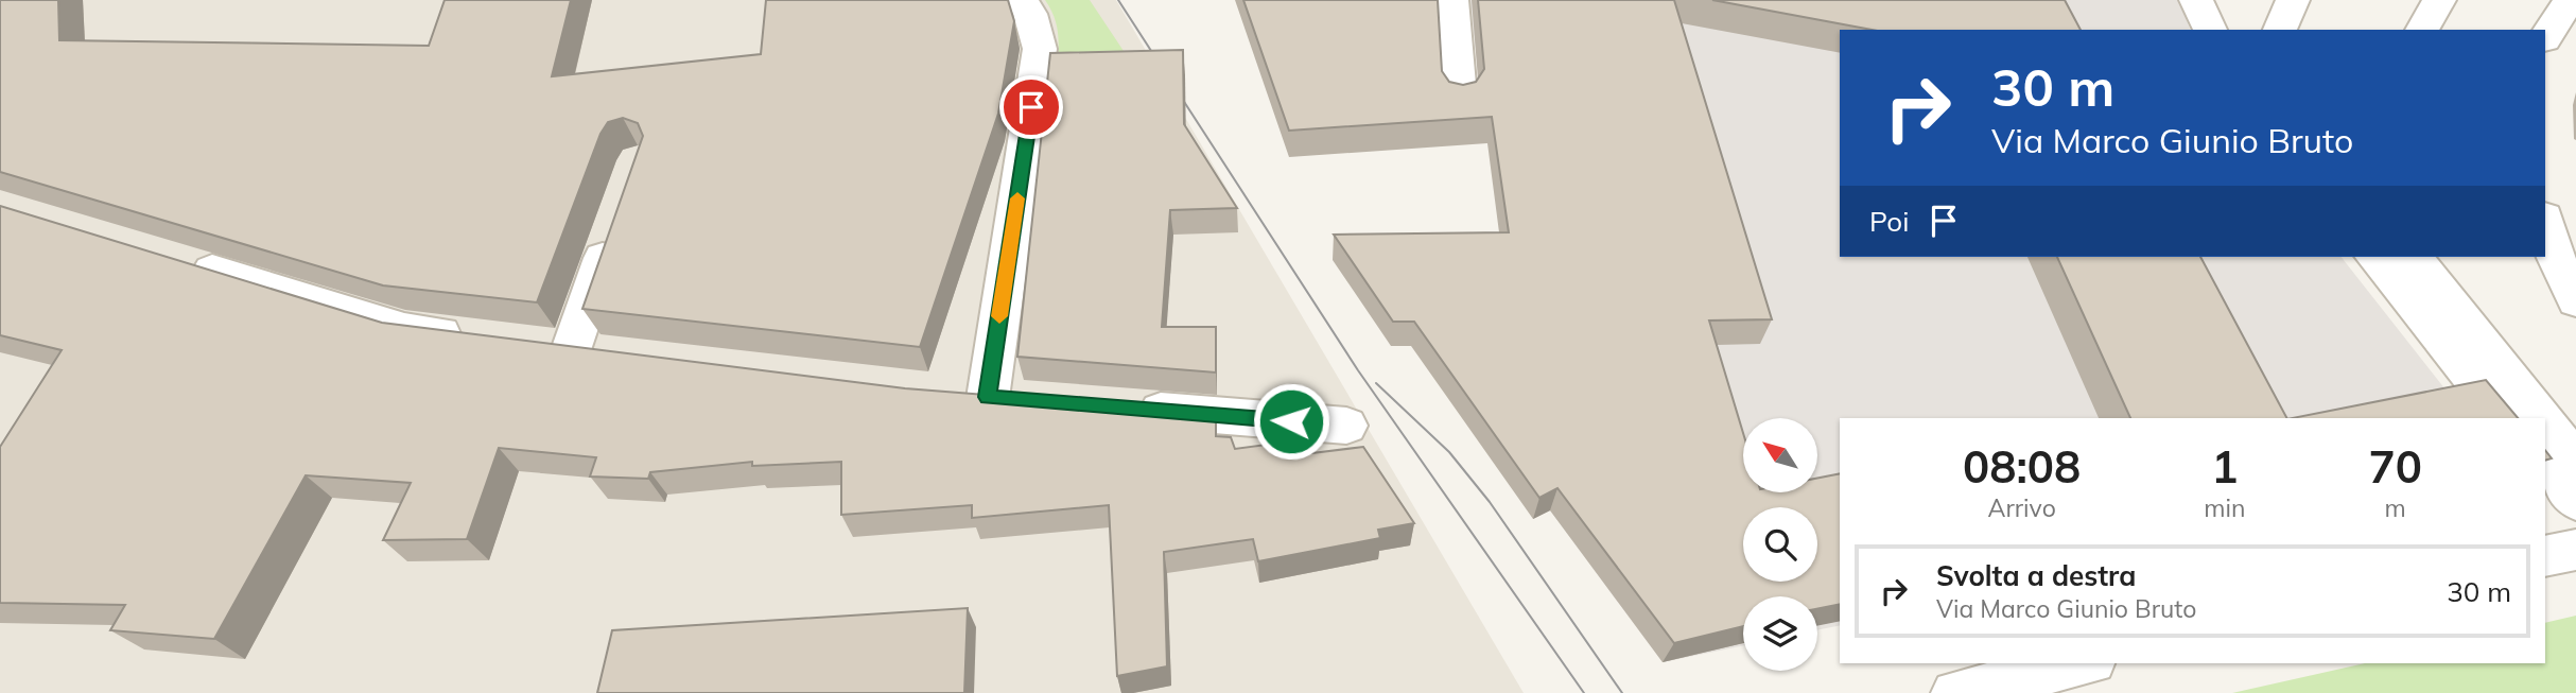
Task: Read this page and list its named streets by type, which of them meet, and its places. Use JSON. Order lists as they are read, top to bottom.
{
  "north": "top left",
  "page": {
    "turn": ["30 m", "Via Marco Giunio Bruto"],
    "then": "Poi",
    "eta": [
      "08:08",
      "Arrivo",
      "1",
      "min",
      "70",
      "m"
    ],
    "list": [
      {
        "name": "Svolta a destra",
        "note": "Via Marco Giunio Bruto",
        "value": "30 m"
      }
    ]
  }
}
